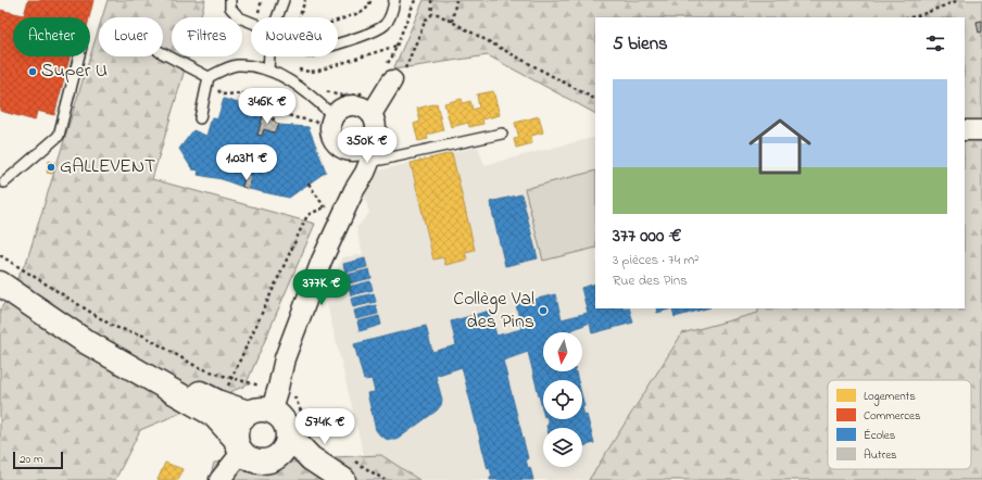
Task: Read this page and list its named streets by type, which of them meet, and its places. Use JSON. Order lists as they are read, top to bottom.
{
  "places": ["Super U", "GALLEVENT", "Collège Val des Pins"],
  "legend": [
    "Logements",
    "Commerces",
    "Écoles",
    "Autres"
  ],
  "scale_bar": "20 m",
  "north": "bottom",
  "page": {
    "chip": [
      "Acheter",
      "Louer",
      "Filtres",
      "Nouveau"
    ],
    "heading": "5 biens",
    "list": [
      {
        "name": "377 000 €",
        "note": "3 pièces · 74 m² · Rue des Pins"
      }
    ],
    "price": [
      "346K €",
      "350K €",
      "1.03M €",
      "377K €",
      "574K €"
    ],
    "scale": "20 m"
  }
}
